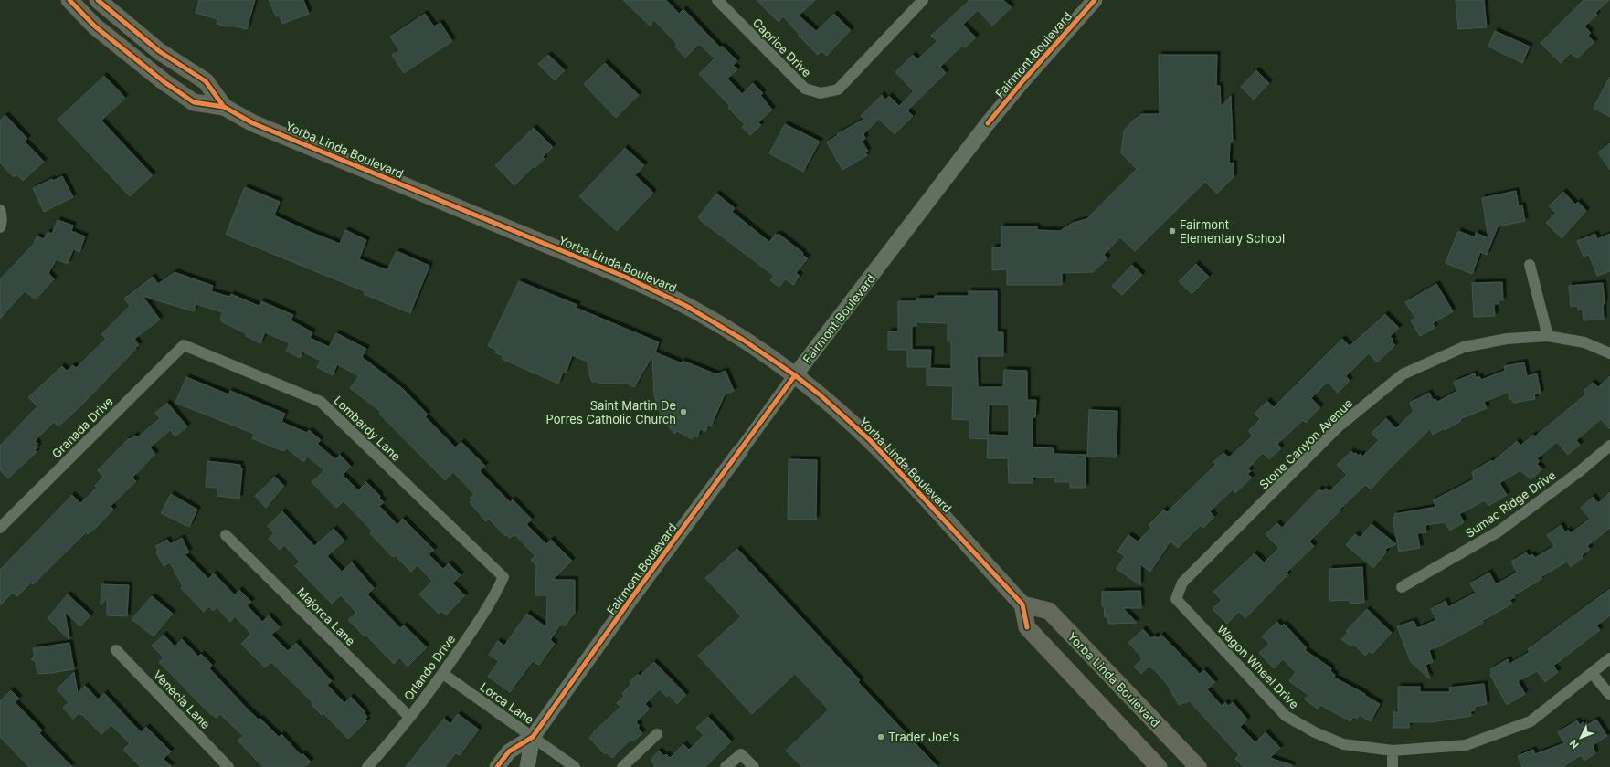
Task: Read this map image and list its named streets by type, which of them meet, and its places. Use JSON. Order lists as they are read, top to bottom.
{
  "streets": {
    "main road": ["Fairmont Boulevard", "Yorba Linda Boulevard"],
    "street": [
      "Caprice Drive",
      "Granada Drive",
      "Lombardy Lane",
      "Stone Canyon Avenue",
      "Sumac Ridge Drive",
      "Majorca Lane",
      "Wagon Wheel Drive",
      "Orlando Drive",
      "Venecia Lane",
      "Lorca Lane"
    ]
  },
  "crossings": [
    ["Fairmont Boulevard", "Yorba Linda Boulevard"],
    ["Fairmont Boulevard", "Lorca Lane"],
    ["Granada Drive", "Lombardy Lane"],
    ["Lombardy Lane", "Orlando Drive"],
    ["Stone Canyon Avenue", "Wagon Wheel Drive"],
    ["Majorca Lane", "Orlando Drive"],
    ["Orlando Drive", "Lorca Lane"]
  ],
  "places": ["Fairmont Elementary School", "Saint Martin De Porres Catholic Church", "Trader Joe's"],
  "north": "bottom left"
}
